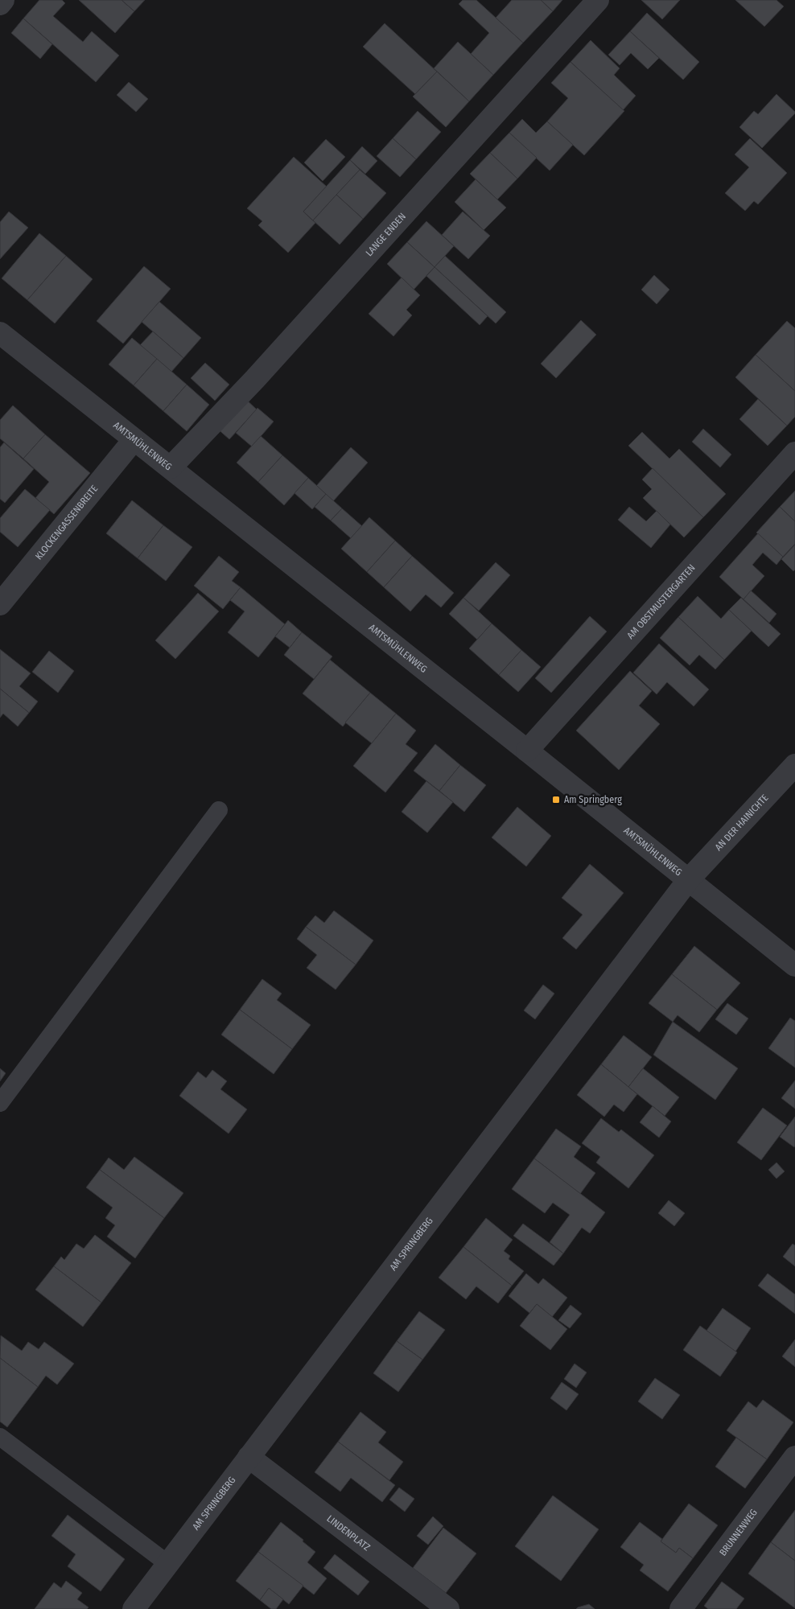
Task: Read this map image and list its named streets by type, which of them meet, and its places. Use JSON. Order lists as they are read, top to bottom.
{
  "streets": {
    "street": [
      "LANGE ENDEN",
      "AMTSMÜHLENWEG",
      "KLOCKENGASSENBREITE",
      "AM OBSTMUSTERGARTEN",
      "AN DER HAINICHTE",
      "AM SPRINGBERG",
      "LINDENPLATZ",
      "BRUNNENWEG"
    ]
  },
  "crossings": [
    ["LANGE ENDEN", "AMTSMÜHLENWEG"],
    ["AMTSMÜHLENWEG", "KLOCKENGASSENBREITE"],
    ["AMTSMÜHLENWEG", "AM OBSTMUSTERGARTEN"],
    ["AMTSMÜHLENWEG", "AN DER HAINICHTE"],
    ["AMTSMÜHLENWEG", "AM SPRINGBERG"],
    ["AN DER HAINICHTE", "AM SPRINGBERG"],
    ["AM SPRINGBERG", "LINDENPLATZ"]
  ],
  "places": {
    "transit": ["Am Springberg"]
  }
}
